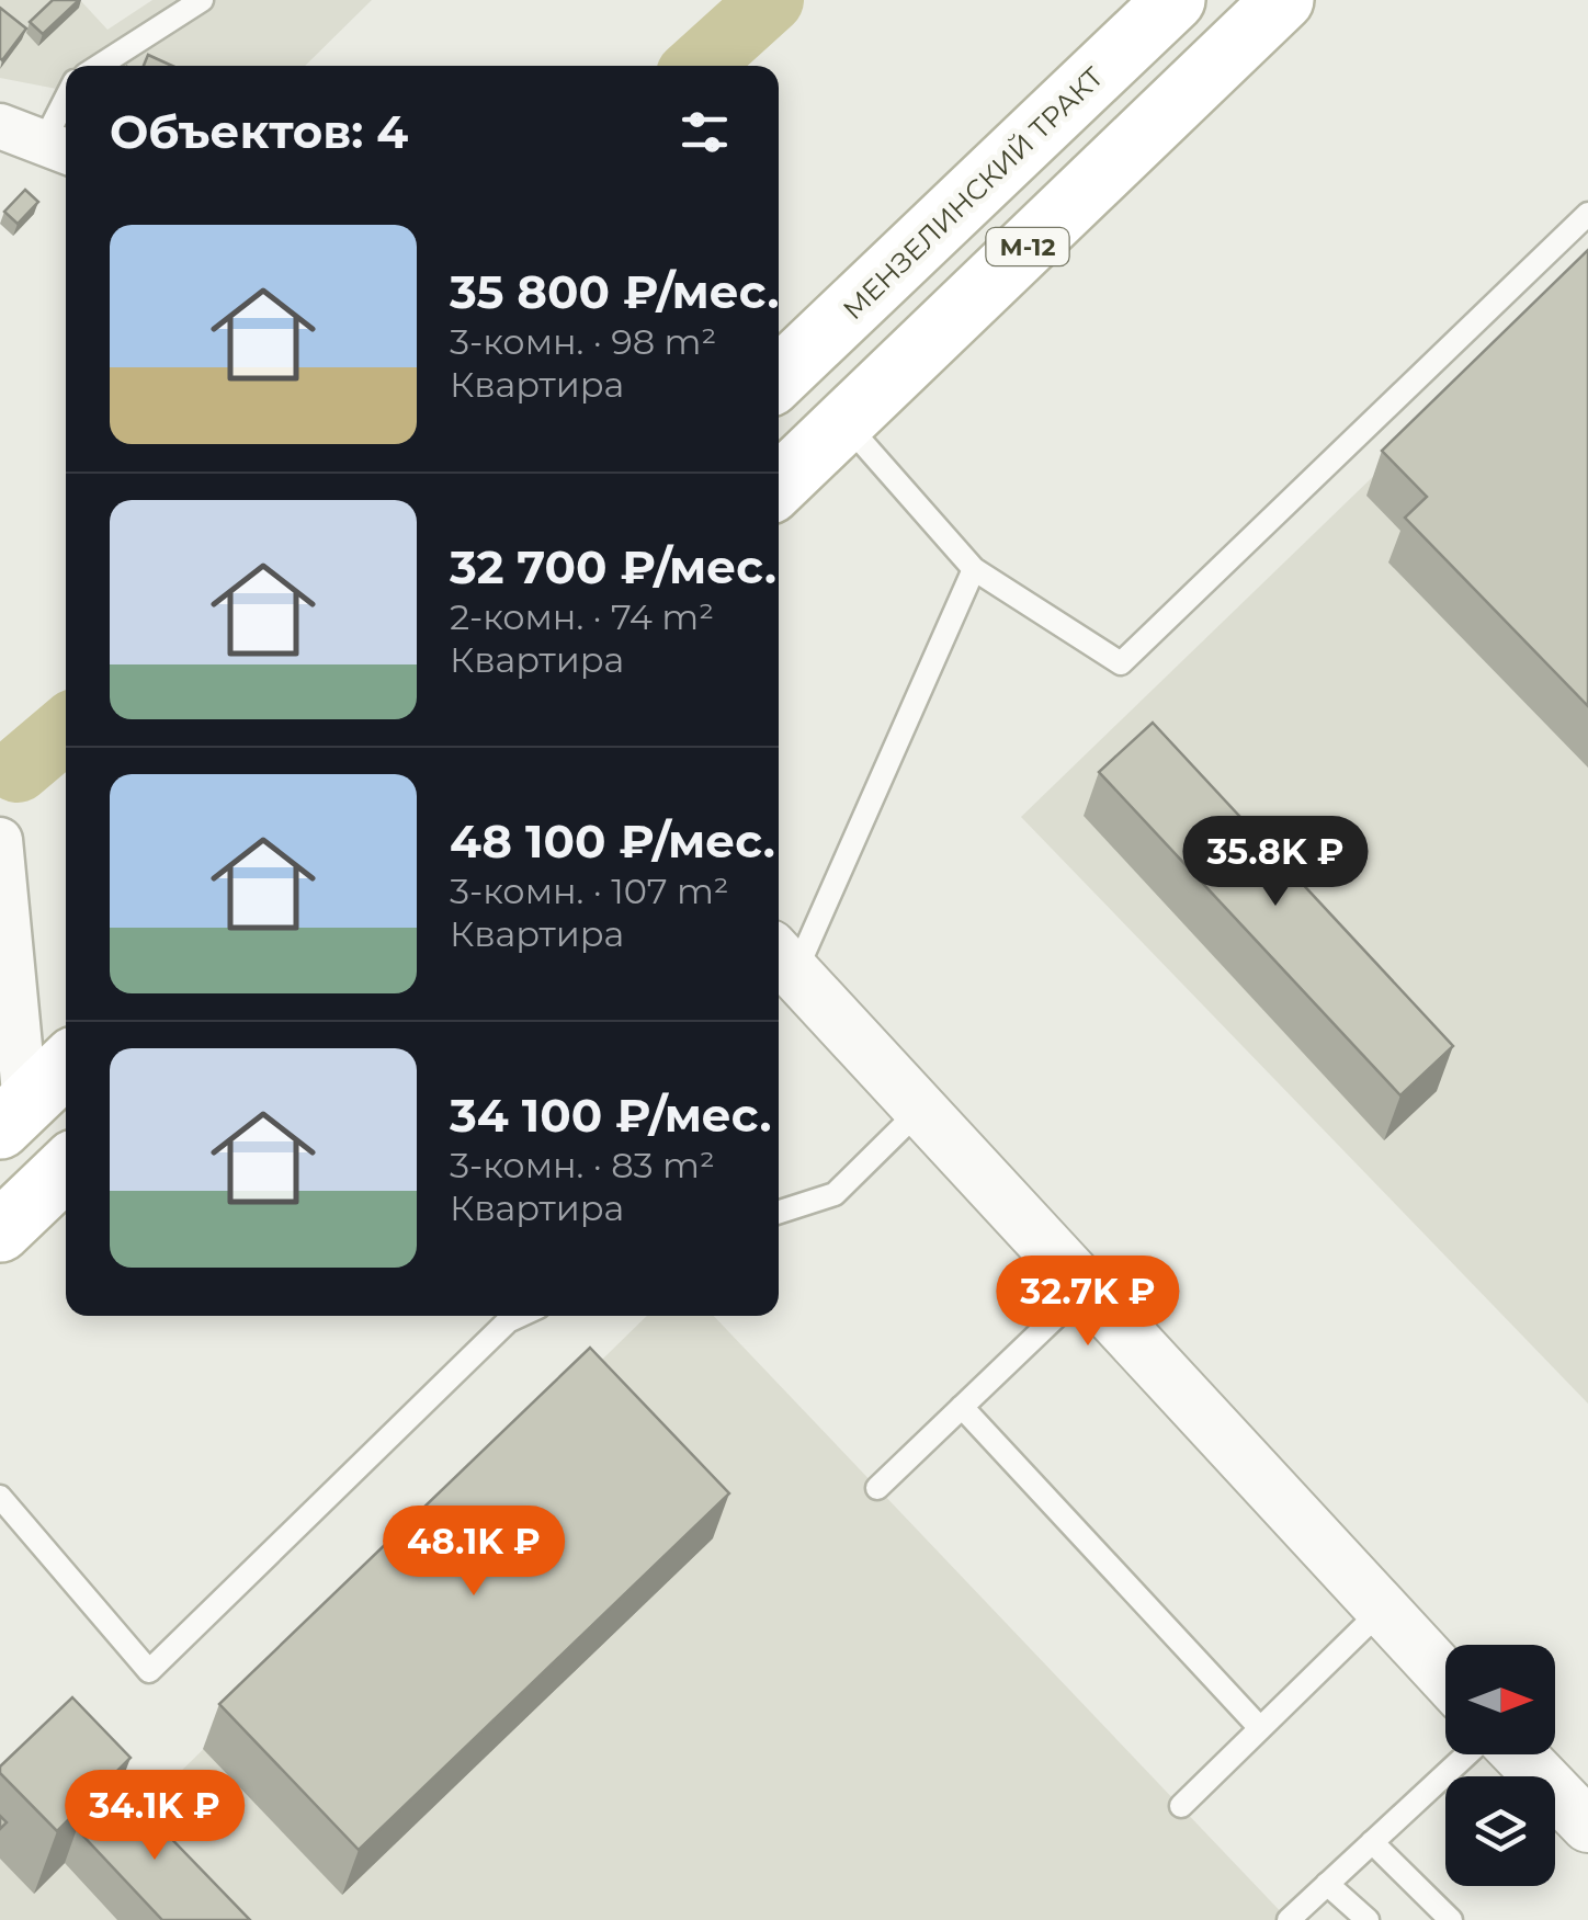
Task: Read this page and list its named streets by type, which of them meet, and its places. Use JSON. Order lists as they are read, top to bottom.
{
  "streets": {
    "main road": ["МЕНЗЕЛИНСКИЙ ТРАКТ", "М-12"]
  },
  "north": "right",
  "page": {
    "heading": "Объектов: 4",
    "list": [
      {
        "name": "35 800 ₽/мес.",
        "note": "3-комн. · 98 m² · Квартира"
      },
      {
        "name": "32 700 ₽/мес.",
        "note": "2-комн. · 74 m² · Квартира"
      },
      {
        "name": "48 100 ₽/мес.",
        "note": "3-комн. · 107 m² · Квартира"
      },
      {
        "name": "34 100 ₽/мес.",
        "note": "3-комн. · 83 m² · Квартира"
      }
    ],
    "price": [
      "35.8K ₽",
      "32.7K ₽",
      "48.1K ₽",
      "34.1K ₽"
    ]
  }
}
